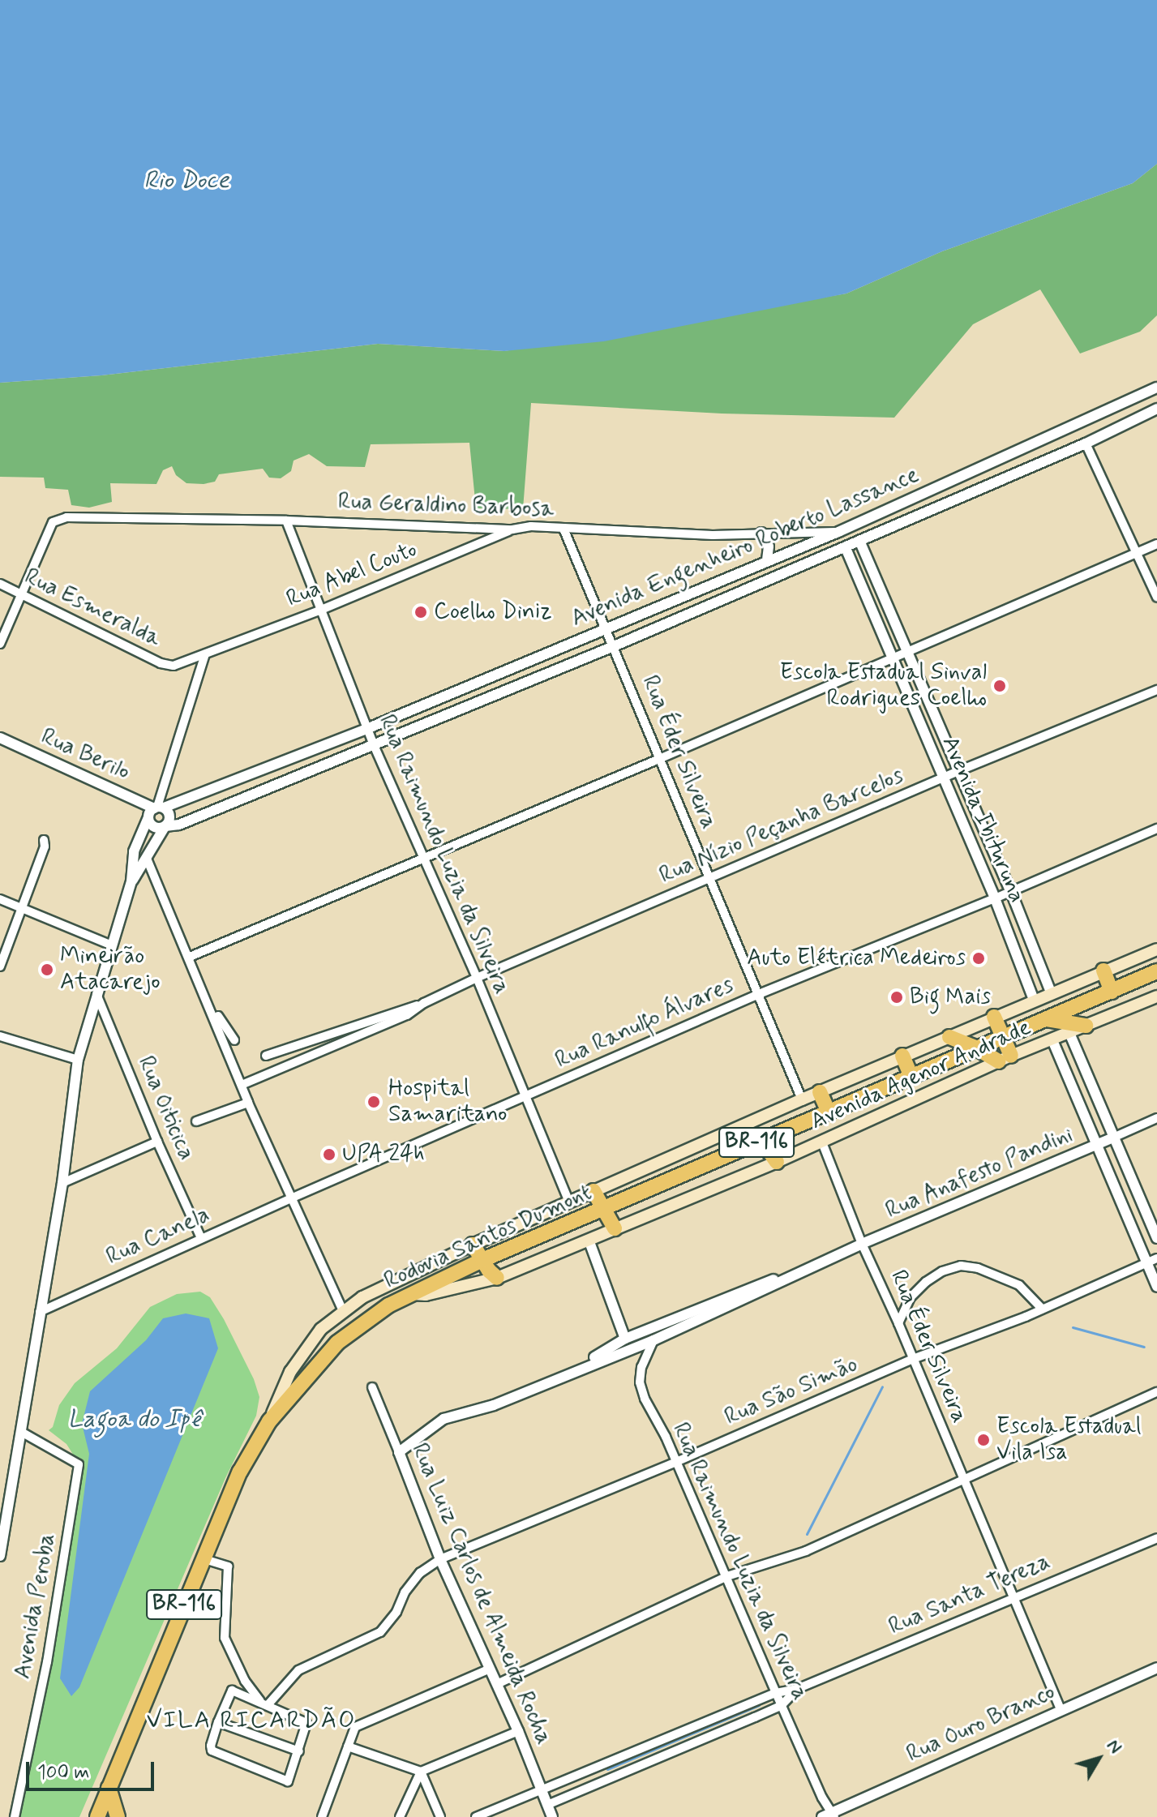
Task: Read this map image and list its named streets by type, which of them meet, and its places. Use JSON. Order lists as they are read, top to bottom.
{
  "streets": {
    "highway": ["BR-116", "Rodovia Santos Dumont"],
    "main road": ["Avenida Agenor Andrade"],
    "street": [
      "Rua Geraldino Barbosa",
      "Avenida Engenheiro Roberto Lassance",
      "Rua Abel Couto",
      "Rua Esmeralda",
      "Rua Éder Silveira",
      "Rua Berilo",
      "Avenida Ibituruna",
      "Rua Nízio Peçanha Barcelos",
      "Rua Raimundo Luzia da Silveira",
      "Rua Ranulfo Álvares",
      "Rua Oiticica",
      "Rua Anafesto Pandini",
      "Rua Canela",
      "Rua São Simão",
      "Rua Luiz Carlos de Almeida Rocha",
      "Rua Santa Tereza",
      "Avenida Peroba",
      "Rua Ouro Branco"
    ]
  },
  "crossings": [
    ["Rua Geraldino Barbosa", "Avenida Engenheiro Roberto Lassance"],
    ["Rua Geraldino Barbosa", "Rua Abel Couto"],
    ["Rua Geraldino Barbosa", "Rua Esmeralda"],
    ["Rua Geraldino Barbosa", "Rua Éder Silveira"],
    ["Rua Geraldino Barbosa", "Rua Raimundo Luzia da Silveira"],
    ["Avenida Engenheiro Roberto Lassance", "Rua Éder Silveira"],
    ["Avenida Engenheiro Roberto Lassance", "Rua Berilo"],
    ["Avenida Engenheiro Roberto Lassance", "Avenida Ibituruna"],
    ["Avenida Engenheiro Roberto Lassance", "Rua Raimundo Luzia da Silveira"],
    ["Rua Abel Couto", "Rua Esmeralda"],
    ["Rua Abel Couto", "Rua Raimundo Luzia da Silveira"],
    ["Rua Éder Silveira", "Rua Nízio Peçanha Barcelos"],
    ["Rua Éder Silveira", "Rua Ranulfo Álvares"],
    ["Rua Éder Silveira", "Avenida Agenor Andrade"],
    ["Rua Éder Silveira", "Rua Anafesto Pandini"],
    ["Rua Éder Silveira", "Rua São Simão"],
    ["Rua Éder Silveira", "Rua Santa Tereza"],
    ["Rua Éder Silveira", "Rua Ouro Branco"],
    ["Avenida Ibituruna", "Rua Nízio Peçanha Barcelos"],
    ["Avenida Ibituruna", "Rua Ranulfo Álvares"],
    ["Avenida Ibituruna", "Avenida Agenor Andrade"],
    ["Rua Nízio Peçanha Barcelos", "Rua Raimundo Luzia da Silveira"],
    ["Rua Raimundo Luzia da Silveira", "Rua Ranulfo Álvares"],
    ["Rua Raimundo Luzia da Silveira", "Avenida Agenor Andrade"],
    ["Rua Raimundo Luzia da Silveira", "Rua Anafesto Pandini"],
    ["Rua Raimundo Luzia da Silveira", "Rua São Simão"],
    ["Rua Raimundo Luzia da Silveira", "Rua Santa Tereza"],
    ["Rua Raimundo Luzia da Silveira", "Rua Ouro Branco"],
    ["Rua Ranulfo Álvares", "Rua Canela"],
    ["Avenida Agenor Andrade", "Rodovia Santos Dumont"],
    ["Rua Oiticica", "Rua Canela"],
    ["Rua Anafesto Pandini", "Rua Luiz Carlos de Almeida Rocha"],
    ["Rua São Simão", "Rua Luiz Carlos de Almeida Rocha"],
    ["Rua Luiz Carlos de Almeida Rocha", "Rua Santa Tereza"]
  ],
  "districts": ["VILA RICARDÃO"],
  "water": ["Rio Doce", "Lagoa do Ipê"],
  "places": [
    "Coelho Diniz",
    "Escola Estadual Sinval Rodrigues Coelho",
    "Auto Elétrica Medeiros",
    "Mineirão Atacarejo",
    "Big Mais",
    "Hospital Samaritano",
    "UPA 24h",
    "Escola Estadual Vila Isa"
  ],
  "scale_bar": "100 m",
  "north": "top right"
}
